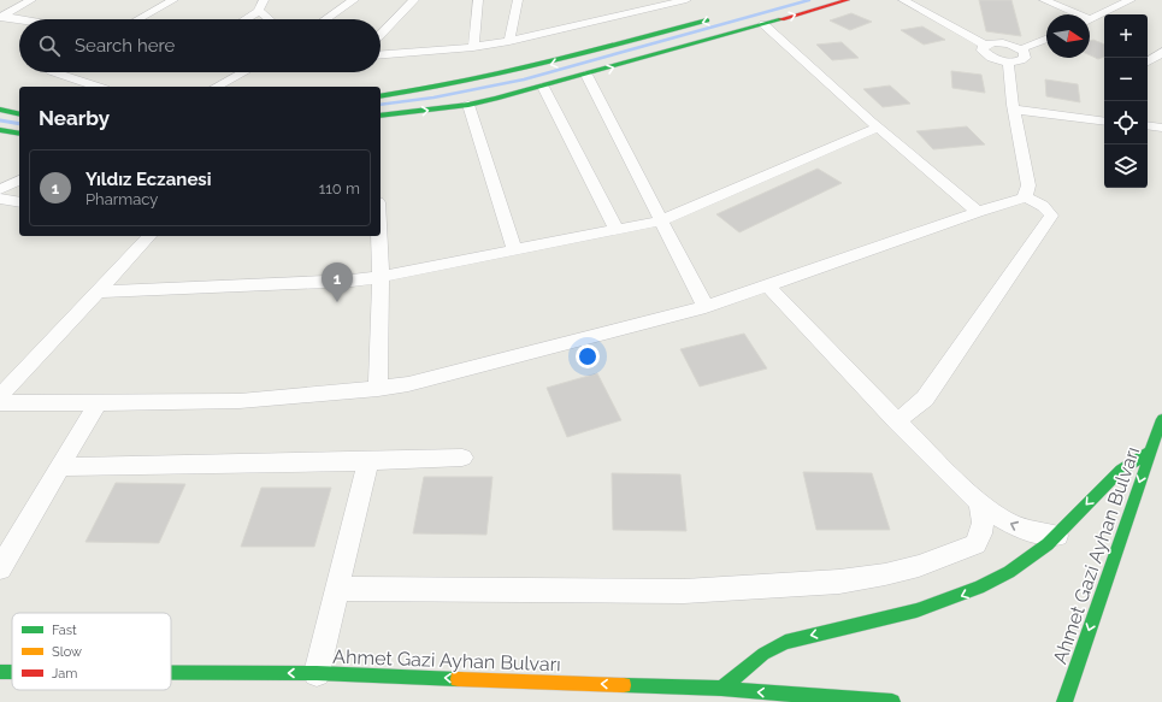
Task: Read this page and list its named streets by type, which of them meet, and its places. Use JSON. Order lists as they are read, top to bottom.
{
  "streets": {
    "main road": ["Ahmet Gazi Ayhan Bulvarı"]
  },
  "one_way": ["Ahmet Gazi Ayhan Bulvarı"],
  "legend": ["Fast", "Slow", "Jam"],
  "north": "right",
  "page": {
    "map_buttons": ["+", "−"],
    "search": "Search here",
    "heading": "Nearby",
    "list": [
      {
        "mark": "1",
        "name": "Yıldız Eczanesi",
        "note": "Pharmacy",
        "value": "110 m"
      }
    ],
    "pins": "1"
  }
}
